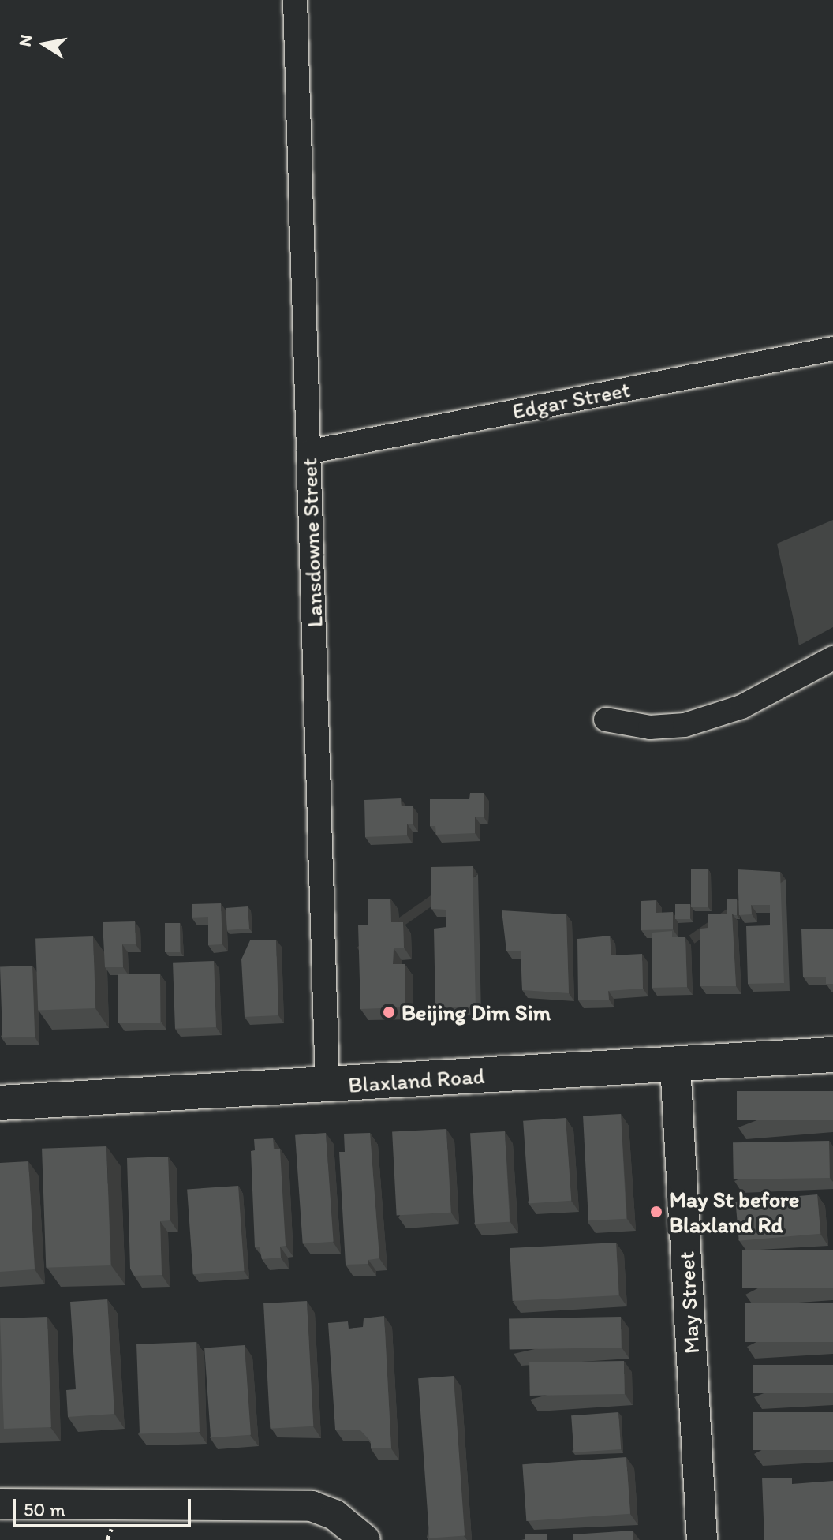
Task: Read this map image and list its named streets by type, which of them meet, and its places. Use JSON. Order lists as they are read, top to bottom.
{
  "streets": {
    "main road": ["Blaxland Road"],
    "street": ["Edgar Street", "Lansdowne Street", "May Street"]
  },
  "crossings": [
    ["Edgar Street", "Lansdowne Street"],
    ["Lansdowne Street", "Blaxland Road"],
    ["Blaxland Road", "May Street"]
  ],
  "places": ["Beijing Dim Sim", "May St before Blaxland Rd"],
  "scale_bar": "50 m",
  "north": "left"
}
